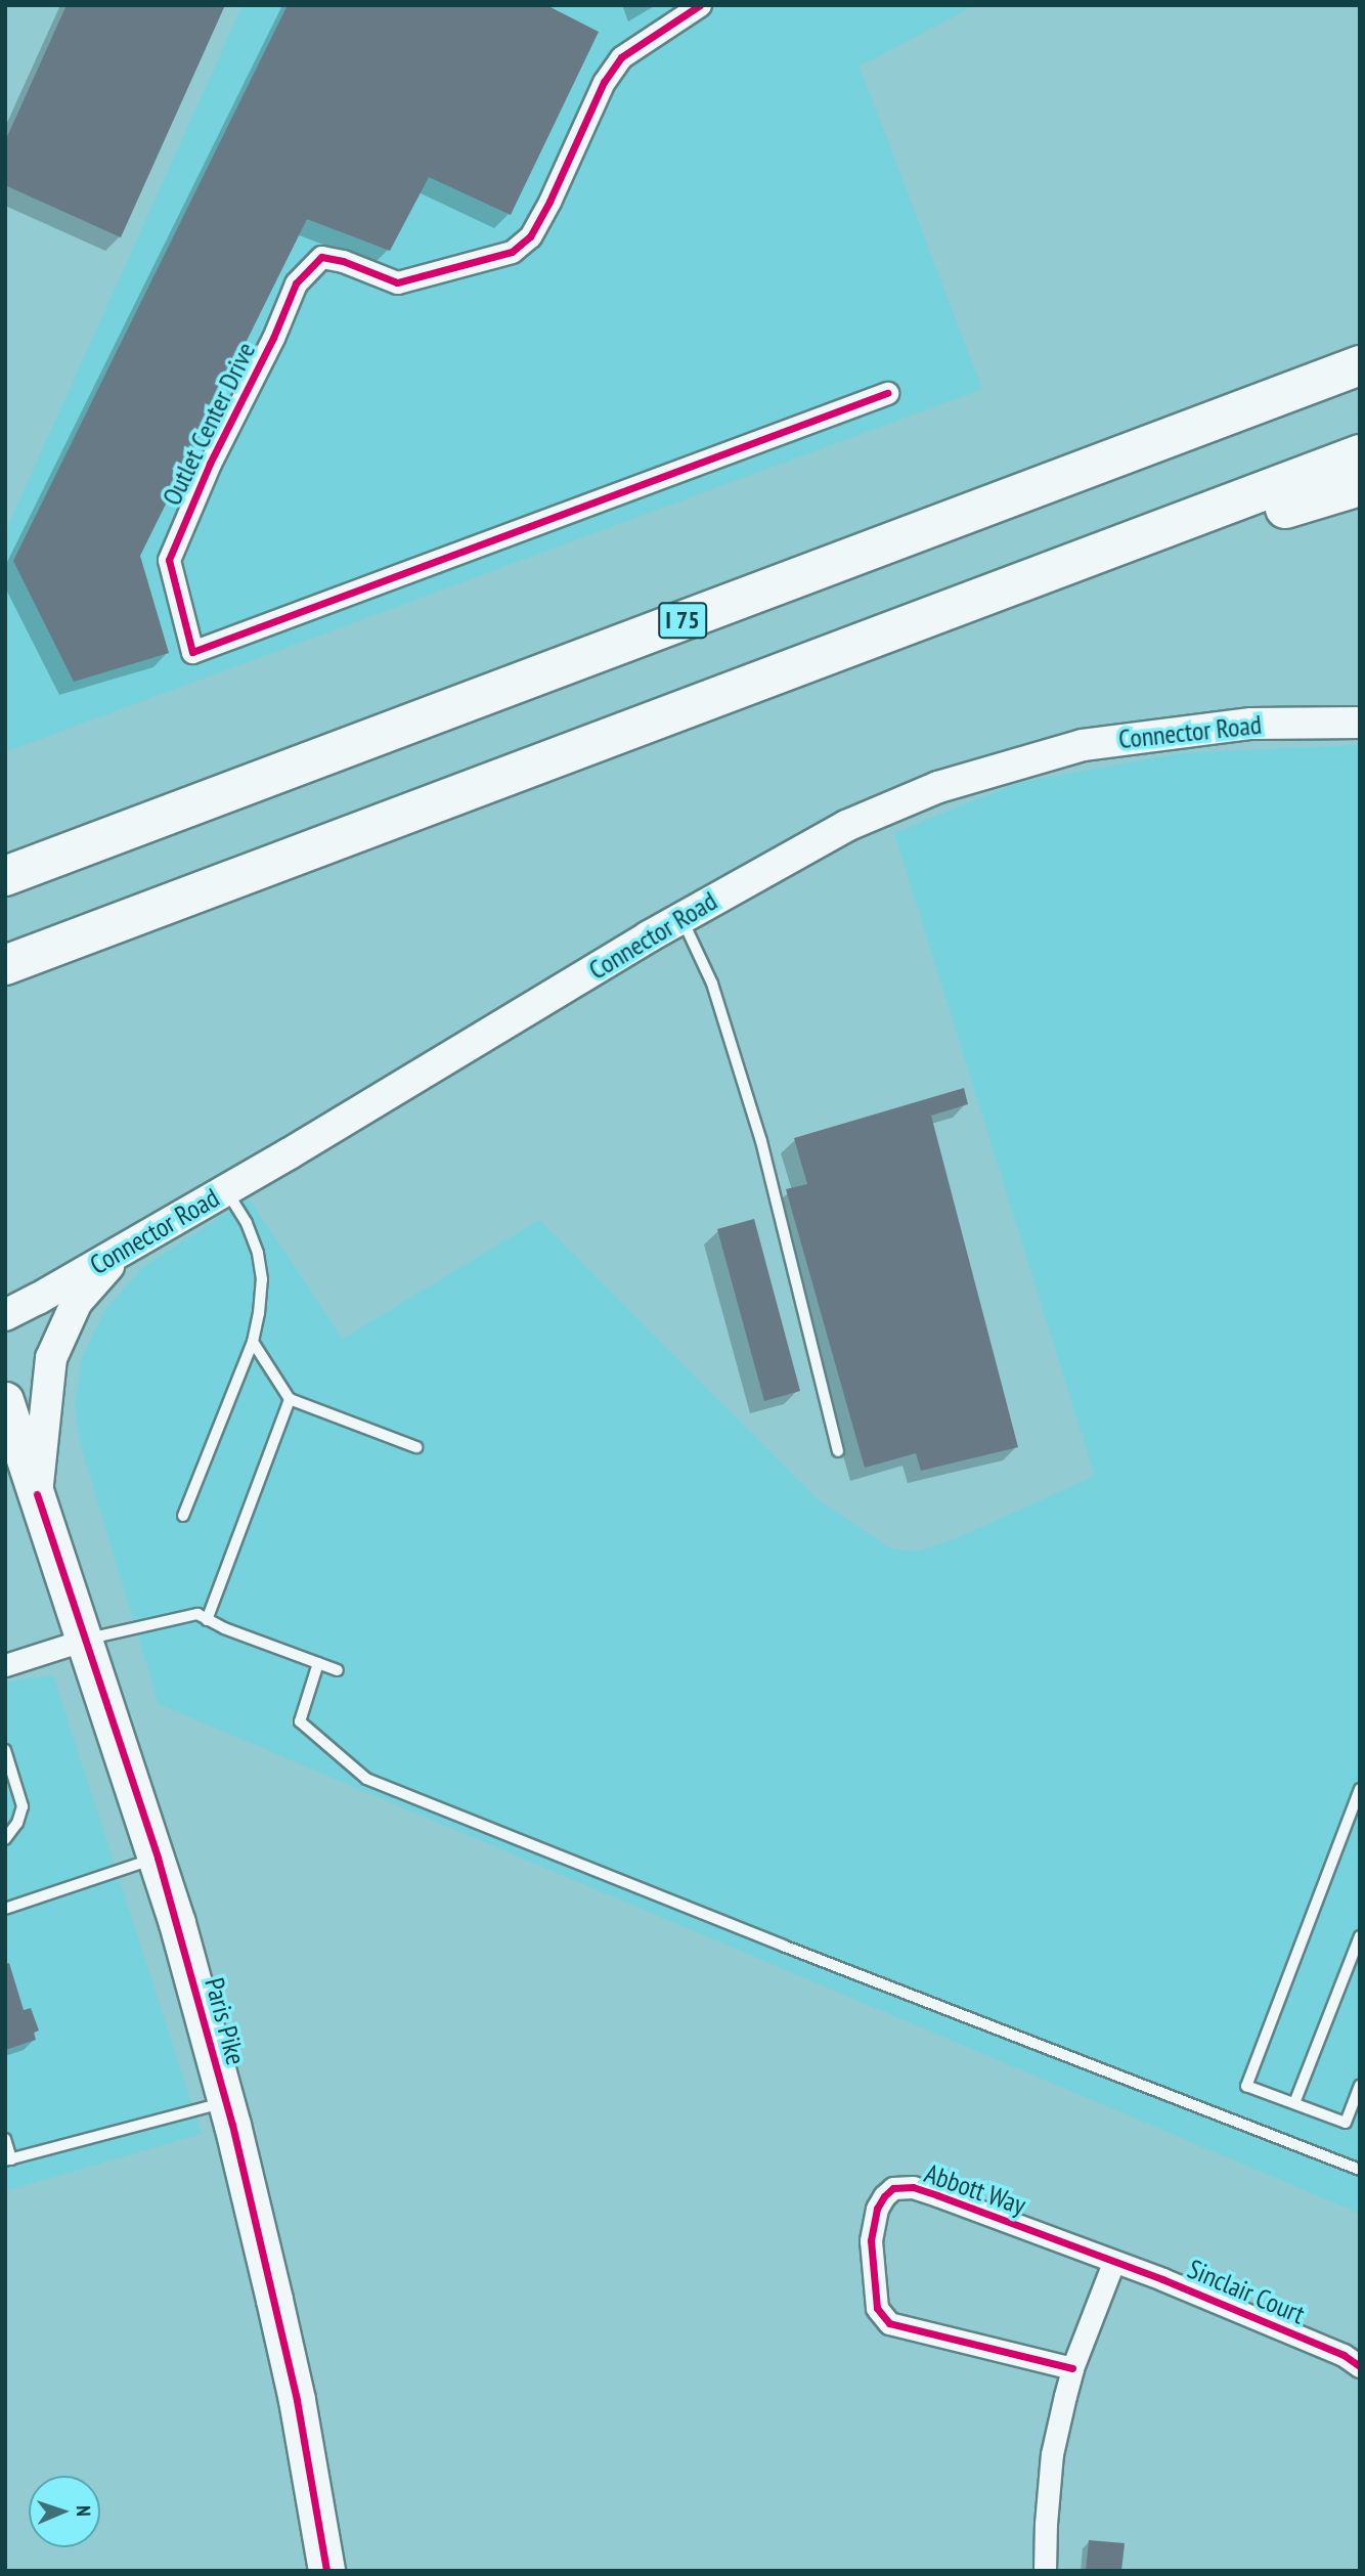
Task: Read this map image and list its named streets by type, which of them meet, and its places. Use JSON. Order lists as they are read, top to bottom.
{
  "streets": {
    "highway": ["I 75"],
    "main road": ["Connector Road", "Paris Pike"],
    "street": ["Outlet Center Drive", "Abbott Way", "Sinclair Court"]
  },
  "crossings": [
    ["Abbott Way", "Sinclair Court"]
  ],
  "north": "right"
}
